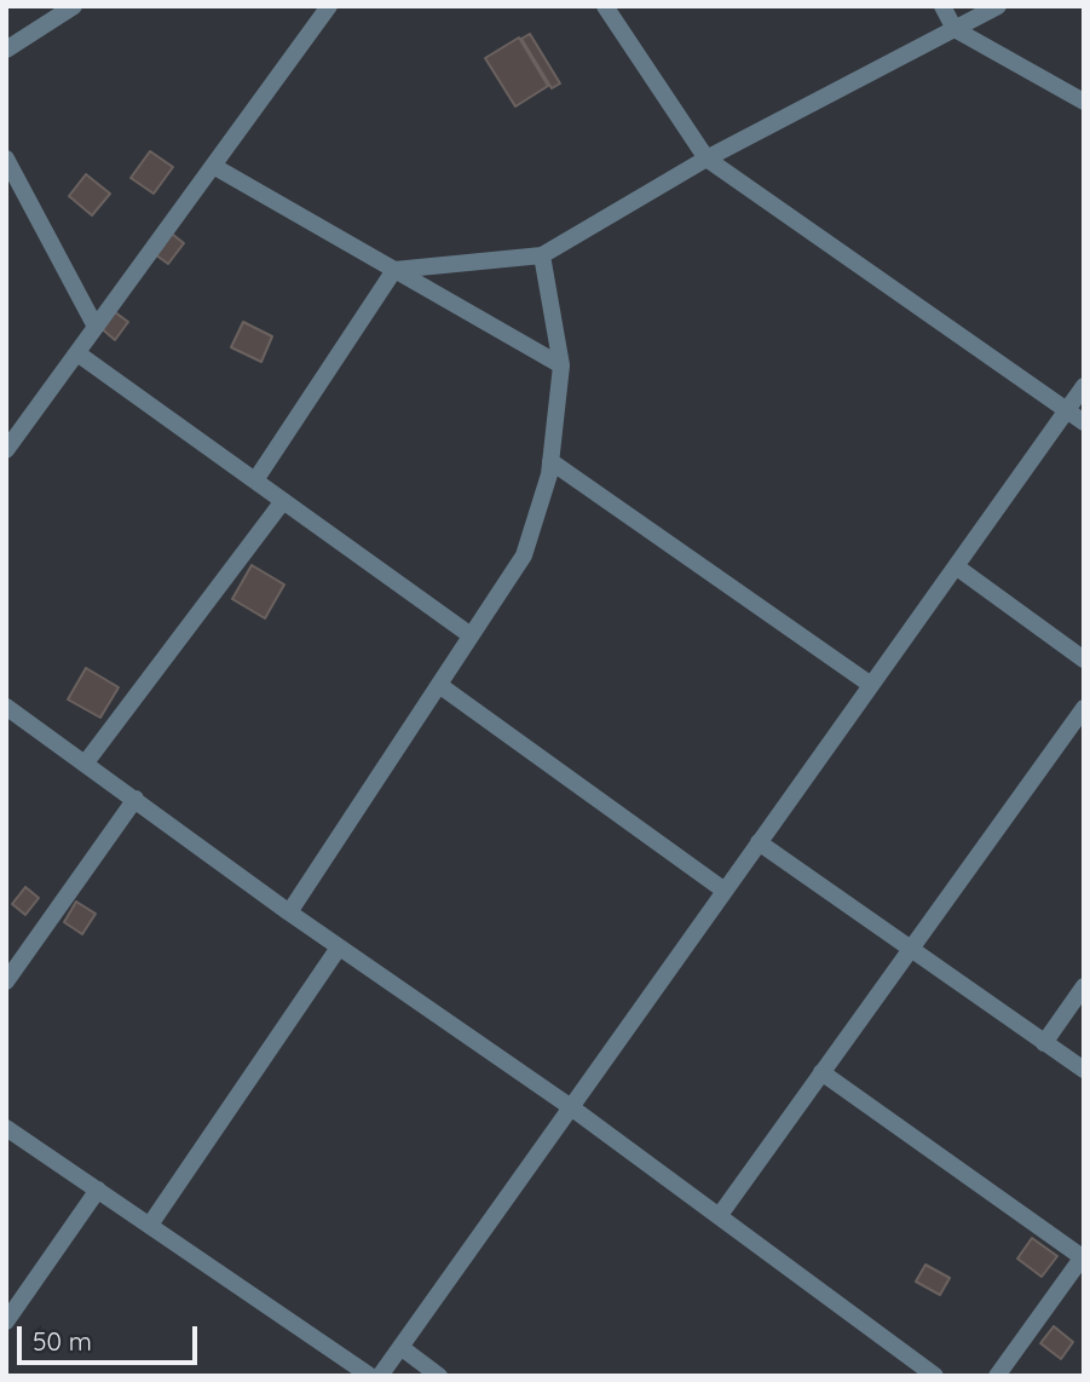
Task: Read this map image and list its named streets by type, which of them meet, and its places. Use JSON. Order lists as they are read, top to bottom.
{
  "scale_bar": "50 m"
}
